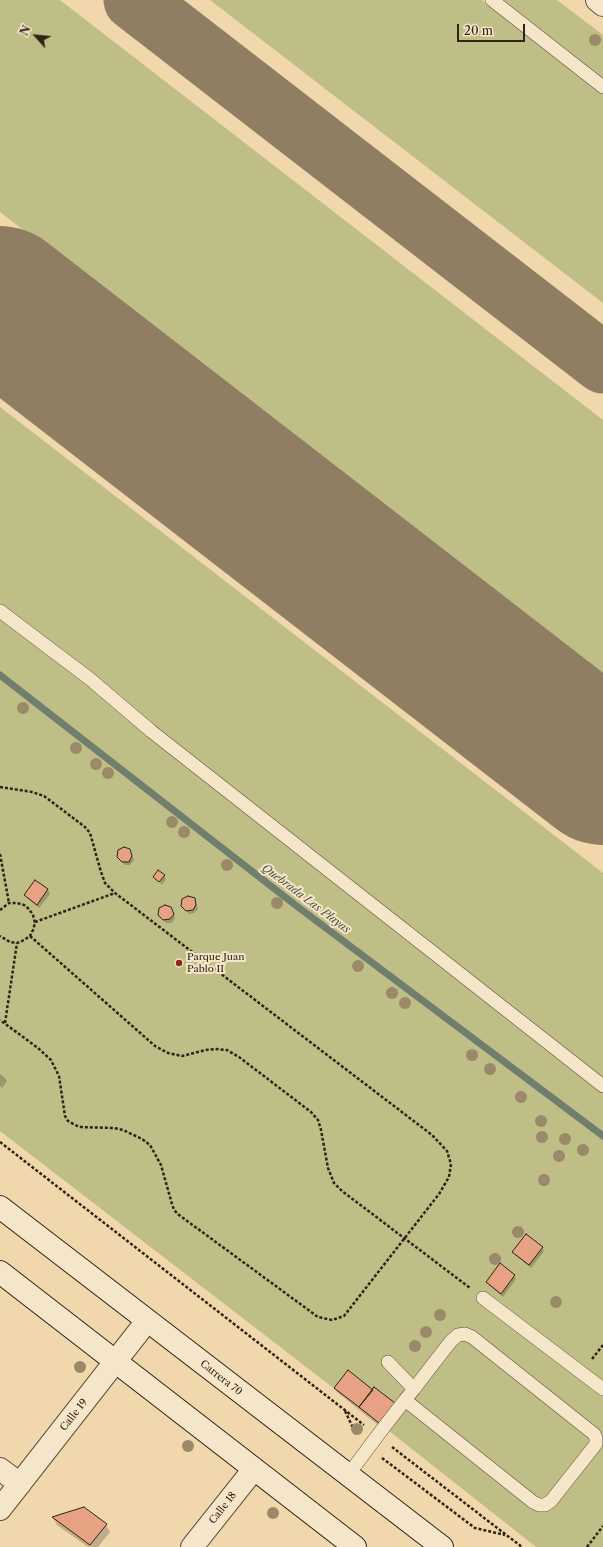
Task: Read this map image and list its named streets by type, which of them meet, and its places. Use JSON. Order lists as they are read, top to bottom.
{
  "streets": {
    "main road": ["Carrera 70", "Calle 19", "Calle 18"]
  },
  "crossings": [
    ["Carrera 70", "Calle 19"]
  ],
  "water": ["Quebrada Las Playas"],
  "places": ["Parque Juan Pablo II"],
  "scale_bar": "20 m",
  "north": "top left"
}
